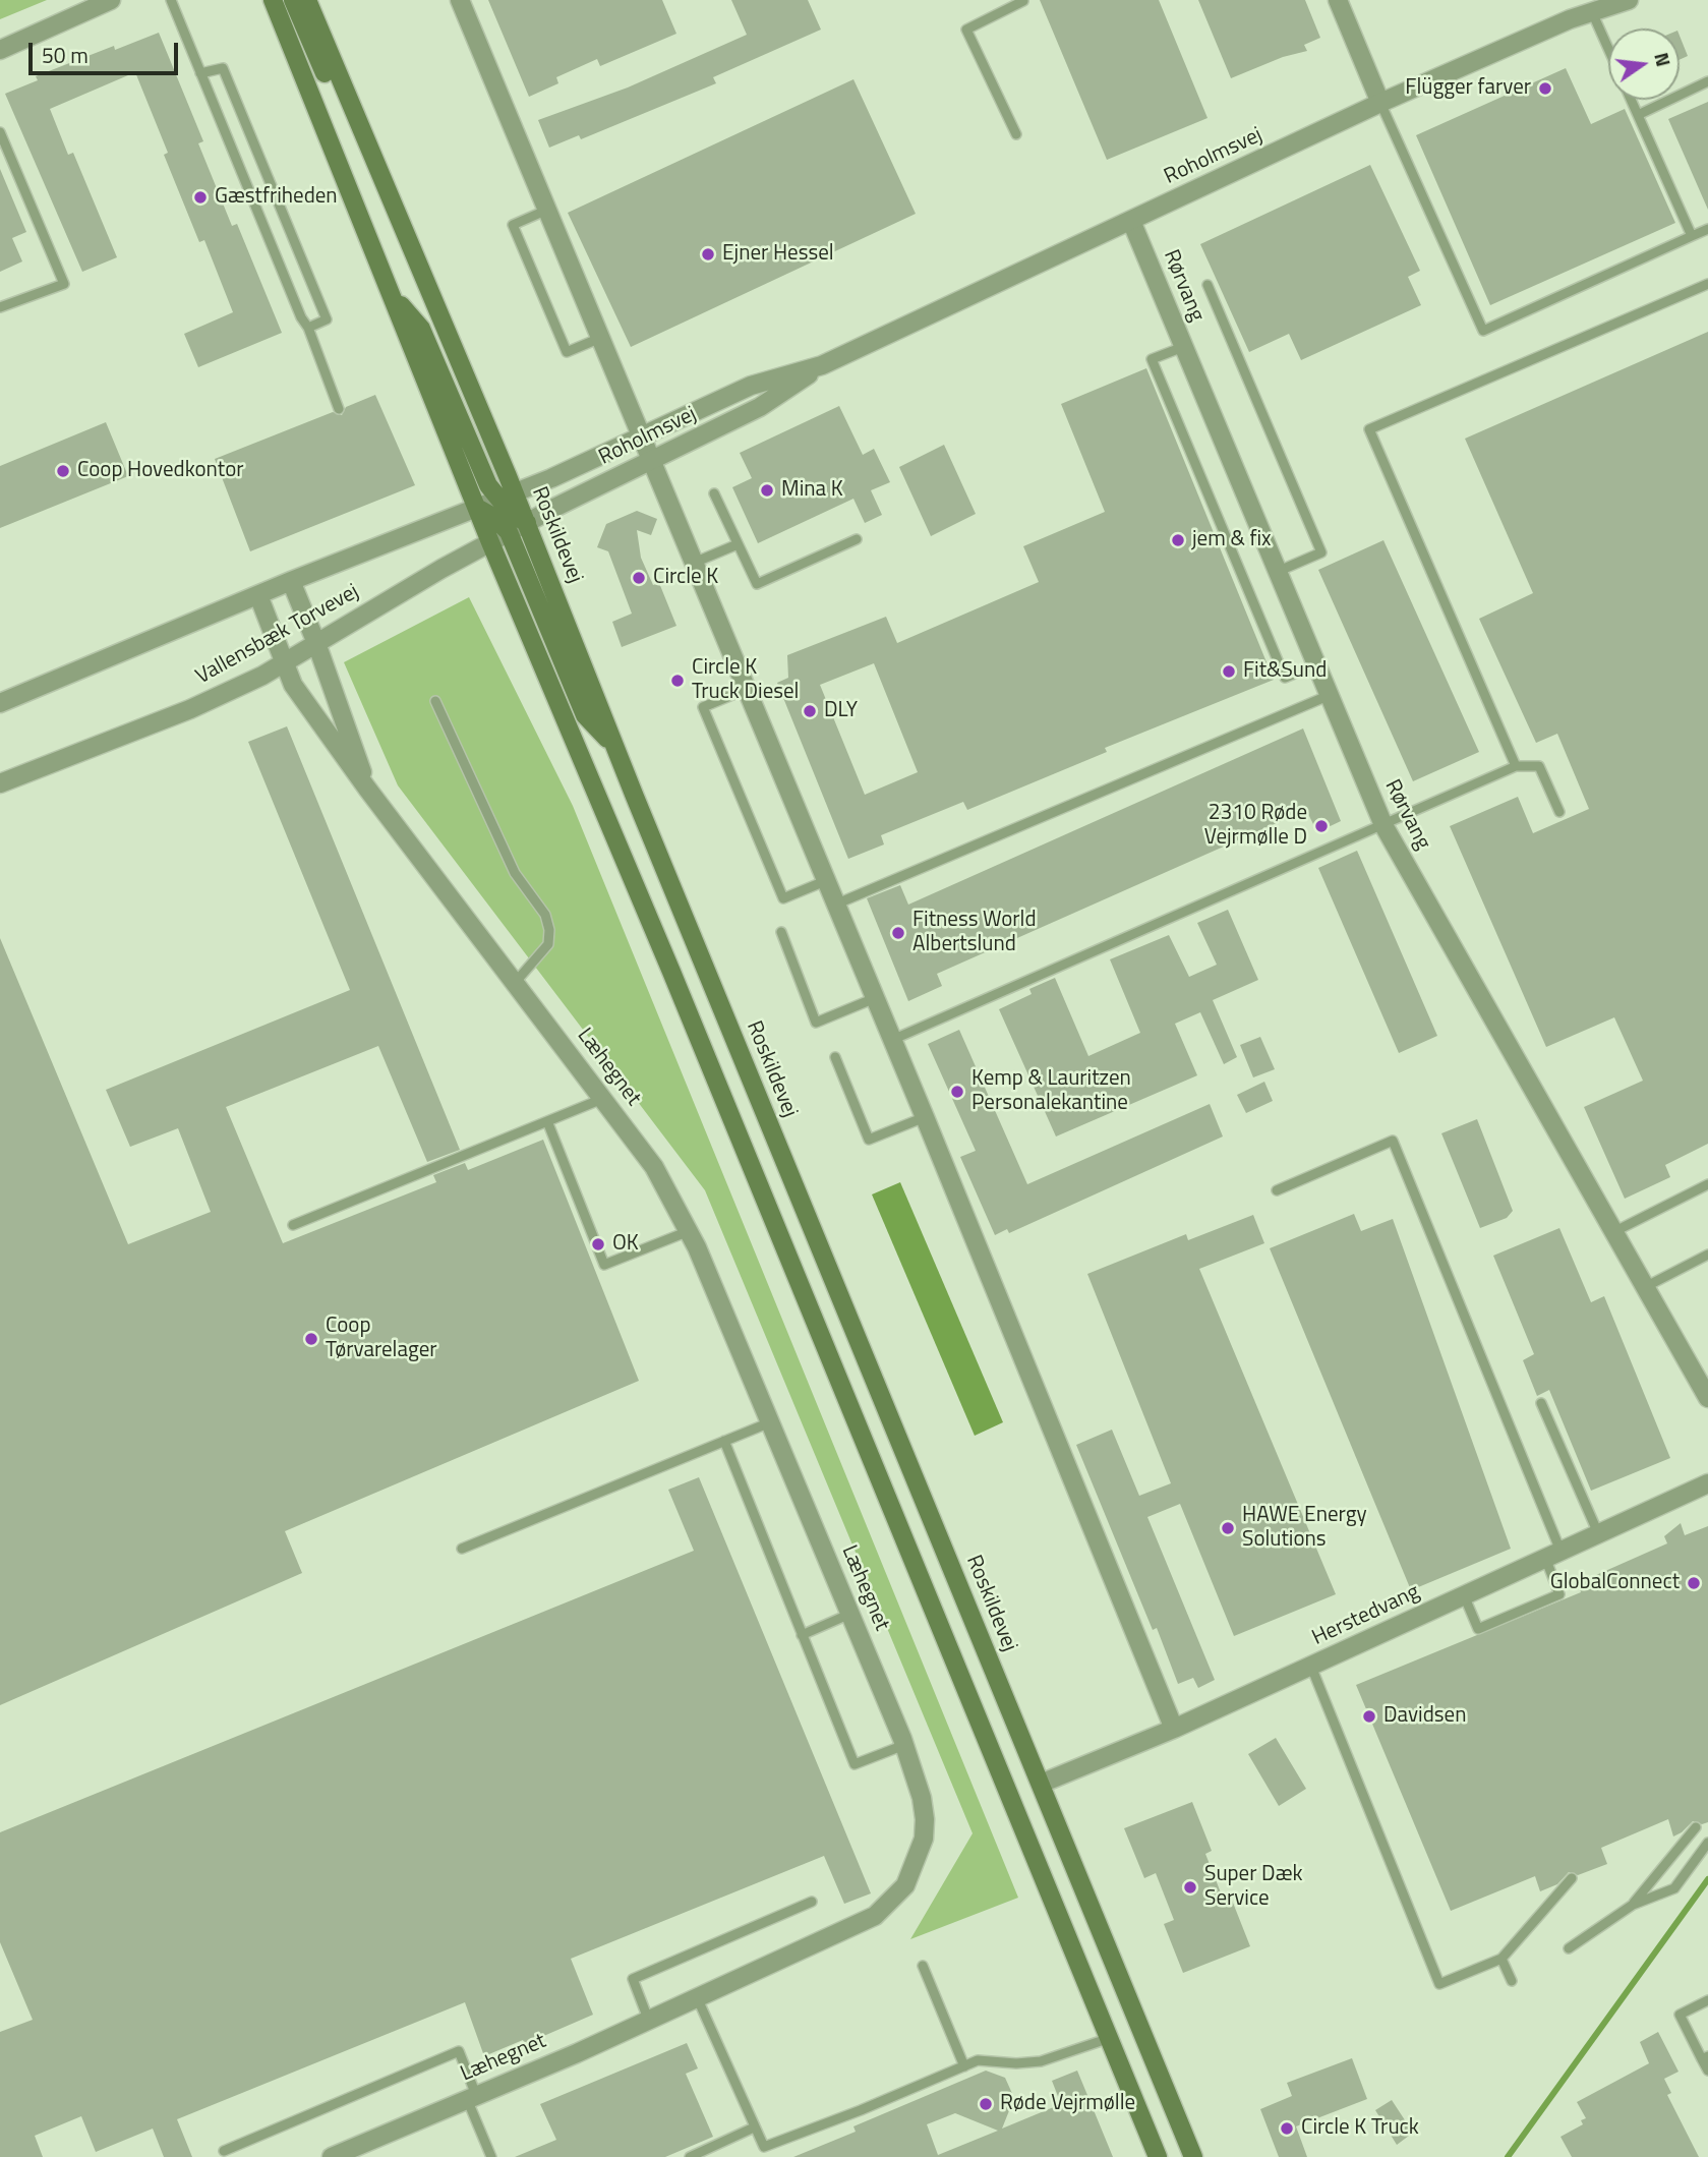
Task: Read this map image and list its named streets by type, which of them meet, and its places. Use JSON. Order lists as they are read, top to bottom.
{
  "streets": {
    "main road": ["Roskildevej"],
    "street": [
      "Roholmsvej",
      "Rørvang",
      "Vallensbæk Torvevej",
      "Læhegnet",
      "Herstedvang"
    ]
  },
  "crossings": [
    ["Roholmsvej", "Rørvang"],
    ["Roholmsvej", "Roskildevej"],
    ["Roholmsvej", "Vallensbæk Torvevej"],
    ["Roskildevej", "Herstedvang"],
    ["Vallensbæk Torvevej", "Læhegnet"]
  ],
  "places": [
    "Flügger farver",
    "Gæstfriheden",
    "Ejner Hessel",
    "Coop Hovedkontor",
    "Mina K",
    "jem & fix",
    "Circle K",
    "Fit&Sund",
    "Circle K Truck Diesel",
    "DLY",
    "2310 Røde Vejrmølle D",
    "Fitness World Albertslund",
    "Kemp & Lauritzen Personalekantine",
    "OK",
    "Coop Tørvarelager",
    "HAWE Energy Solutions",
    "GlobalConnect",
    "Davidsen",
    "Super Dæk Service",
    "Røde Vejrmølle",
    "Circle K Truck"
  ],
  "scale_bar": "50 m",
  "north": "right"
}
